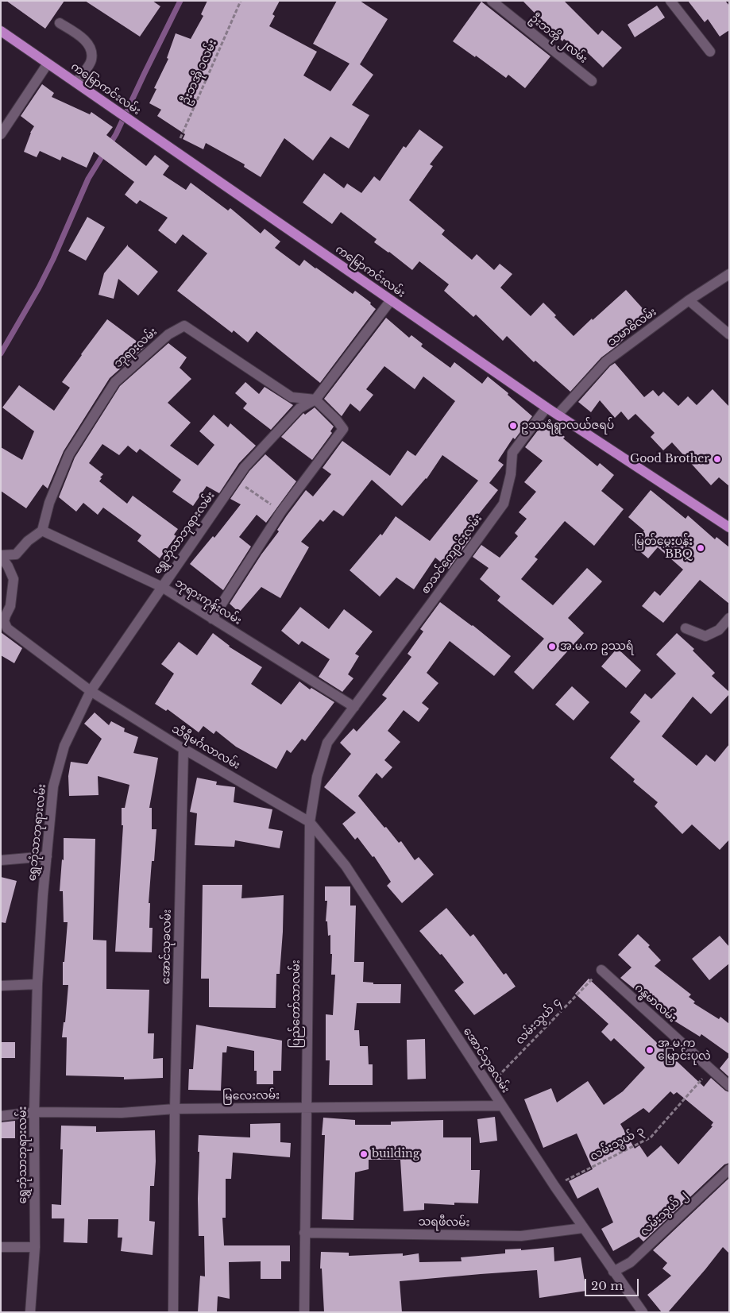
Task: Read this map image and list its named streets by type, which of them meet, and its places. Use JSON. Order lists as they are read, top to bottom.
{
  "streets": {
    "main road": ["ကမြောကင်းလမ်း"],
    "street": [
      "ဦးဘအို ၂လမ်း",
      "သမာဓိလမ်း",
      "ဘုရားလမ်း",
      "ရွှေဘုံသာဘုရားလမ်း",
      "စာသင်ကျောင်းလမ်း",
      "ဘုရားကုန်းလမ်း",
      "သီရီမင်္ဂလာလမ်း",
      "အောင်သုခလမ်း",
      "ဂန္ဓမာလမ်း",
      "ပြည်တော်သာလမ်း",
      "မြလေးလမ်း",
      "လမ်းသွယ် ၂",
      "သရဖီလမ်း"
    ],
    "path": ["ဦးဘအို ၁လမ်း", "လမ်းသွယ် ၄", "လမ်းသွယ် ၃"]
  },
  "crossings": [
    ["ဦးဘအို ၁လမ်း", "ကမြောကင်းလမ်း"],
    ["ကမြောကင်းလမ်း", "သမာဓိလမ်း"],
    ["ကမြောကင်းလမ်း", "ရွှေဘုံသာဘုရားလမ်း"],
    ["ကမြောကင်းလမ်း", "စာသင်ကျောင်းလမ်း"],
    ["ဘုရားလမ်း", "ရွှေဘုံသာဘုရားလမ်း"],
    ["ဘုရားလမ်း", "ဘုရားကုန်းလမ်း"],
    ["ရွှေဘုံသာဘုရားလမ်း", "ဘုရားကုန်းလမ်း"],
    ["ရွှေဘုံသာဘုရားလမ်း", "သီရီမင်္ဂလာလမ်း"],
    ["ရွှေဘုံသာဘုရားလမ်း", "မြလေးလမ်း"],
    ["စာသင်ကျောင်းလမ်း", "ဘုရားကုန်းလမ်း"],
    ["စာသင်ကျောင်းလမ်း", "ပြည်တော်သာလမ်း"],
    ["ဘုရားကုန်းလမ်း", "ပြည်တော်သာလမ်း"],
    ["သီရီမင်္ဂလာလမ်း", "အောင်သုခလမ်း"],
    ["သီရီမင်္ဂလာလမ်း", "ပြည်တော်သာလမ်း"],
    ["အောင်သုခလမ်း", "ပြည်တော်သာလမ်း"],
    ["အောင်သုခလမ်း", "လမ်းသွယ် ၄"],
    ["အောင်သုခလမ်း", "မြလေးလမ်း"],
    ["အောင်သုခလမ်း", "လမ်းသွယ် ၃"],
    ["အောင်သုခလမ်း", "လမ်းသွယ် ၂"],
    ["အောင်သုခလမ်း", "သရဖီလမ်း"],
    ["ဂန္ဓမာလမ်း", "လမ်းသွယ် ၄"],
    ["ဂန္ဓမာလမ်း", "လမ်းသွယ် ၃"],
    ["ပြည်တော်သာလမ်း", "မြလေးလမ်း"],
    ["ပြည်တော်သာလမ်း", "သရဖီလမ်း"]
  ],
  "places": [
    "ဥဿရံရွာလယ်ဇရပ်",
    "Good Brother",
    "မြတ်မွှေးပန်း BBQ",
    "အ.မ.က ဥဿရံ",
    "အ.မ.က မြောင်းပုလဲ",
    "building"
  ],
  "scale_bar": "20 m"
}
